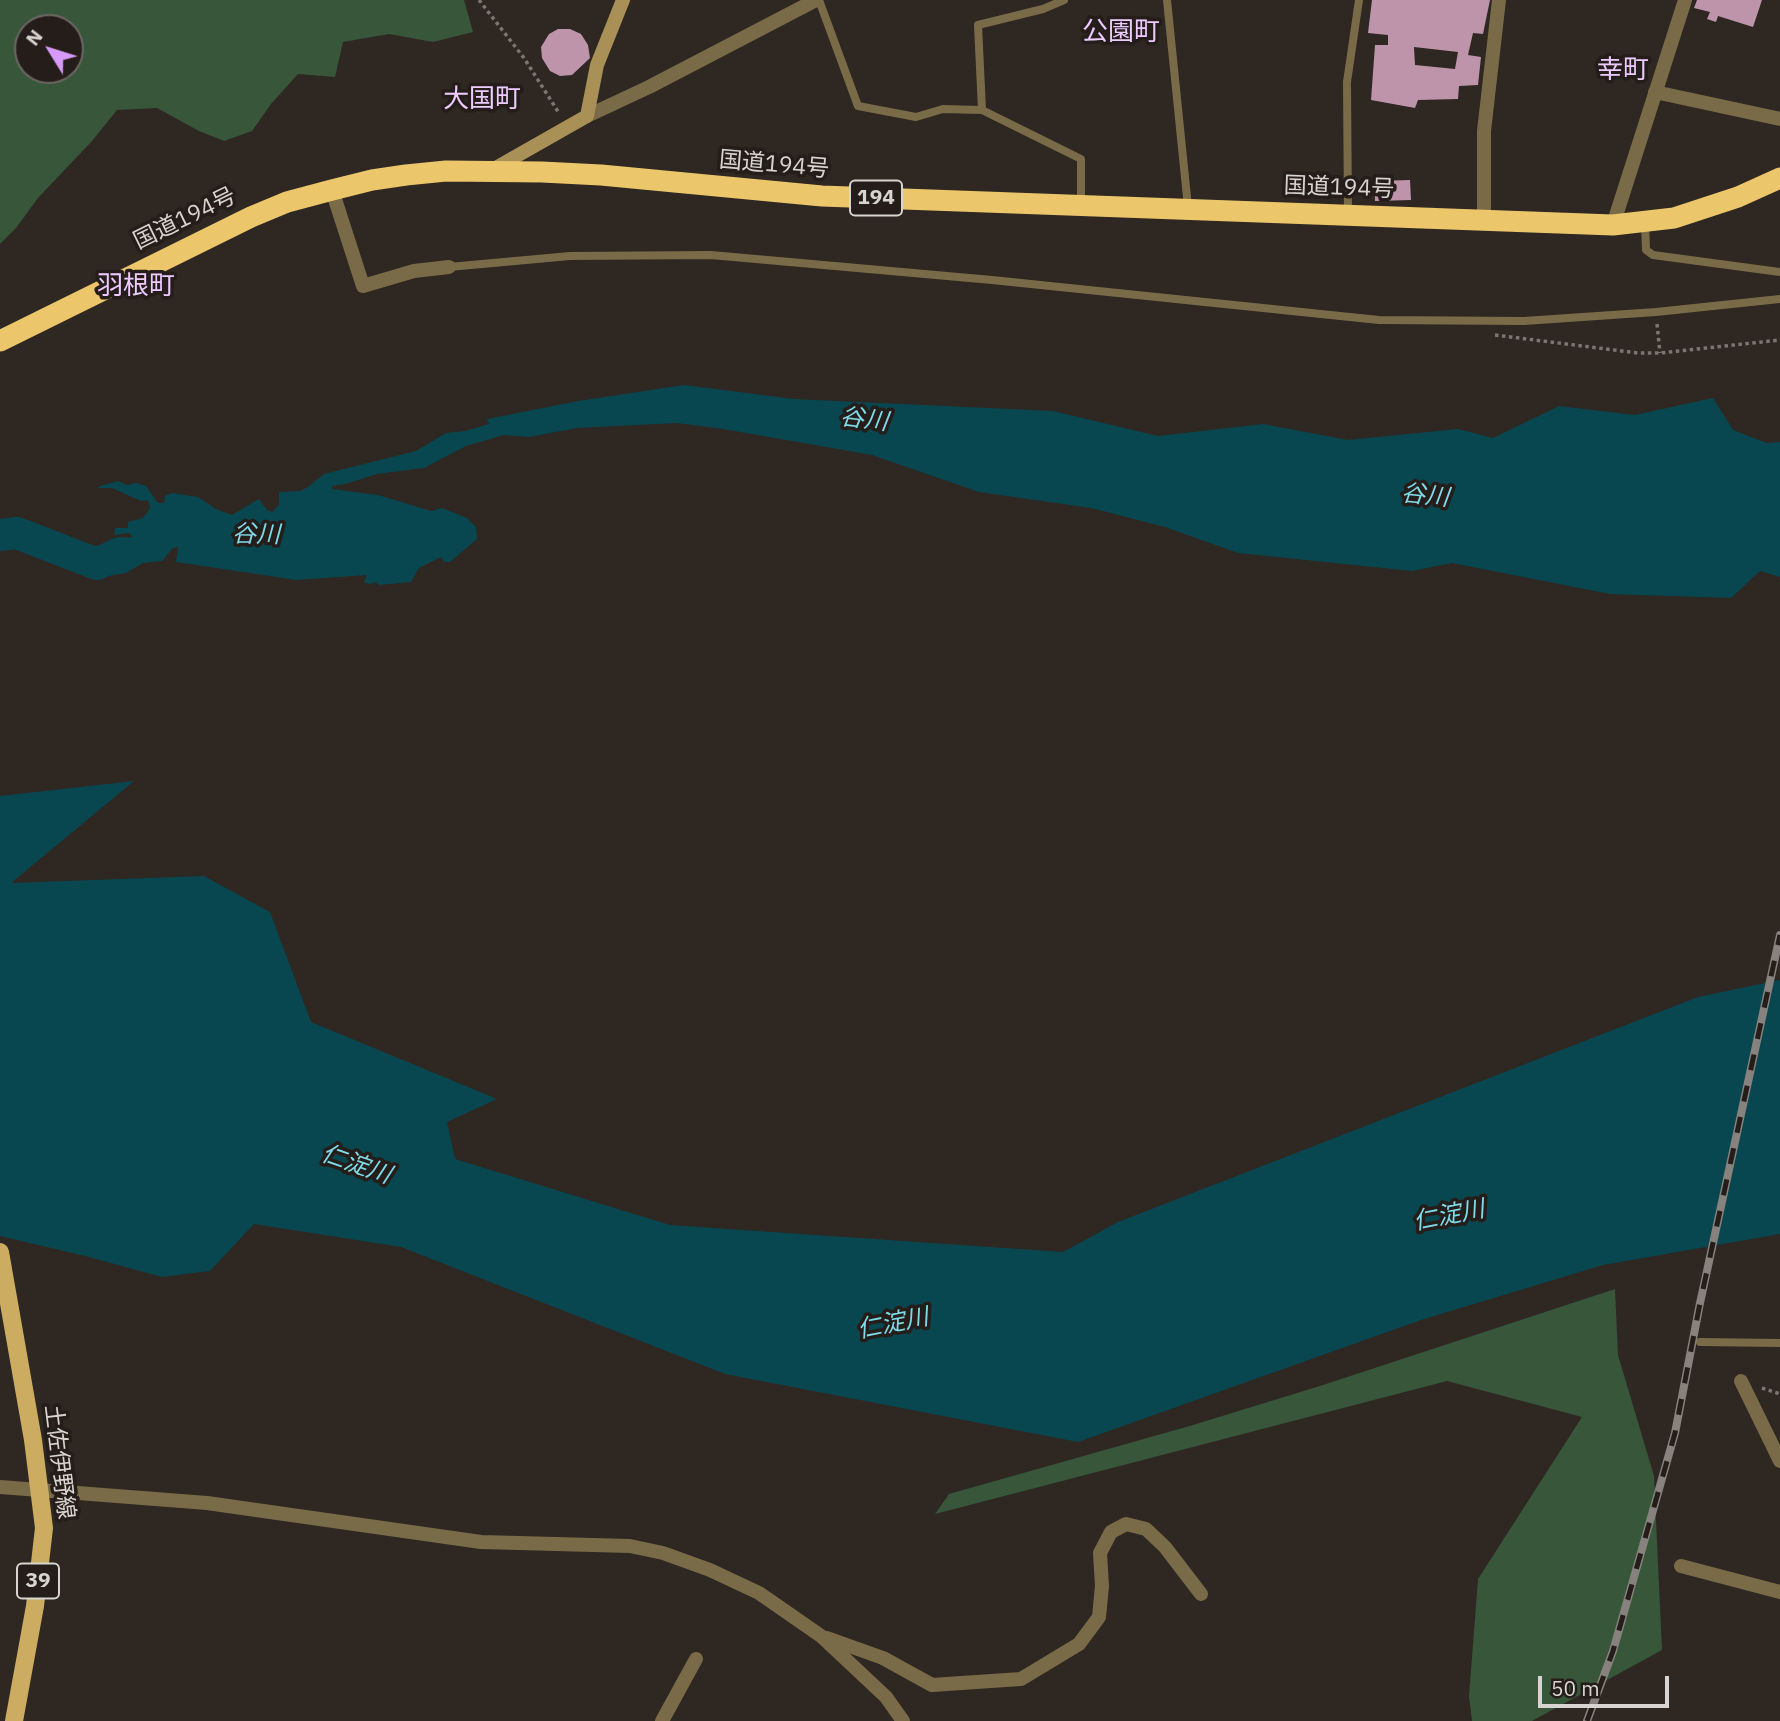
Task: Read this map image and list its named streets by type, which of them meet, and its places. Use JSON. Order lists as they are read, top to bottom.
{
  "streets": {
    "highway": ["国道194号", "194"],
    "main road": ["土佐伊野線", "39"]
  },
  "districts": [
    "公園町",
    "幸町",
    "大国町",
    "羽根町"
  ],
  "water": ["谷川", "仁淀川"],
  "scale_bar": "50 m",
  "north": "top left"
}
